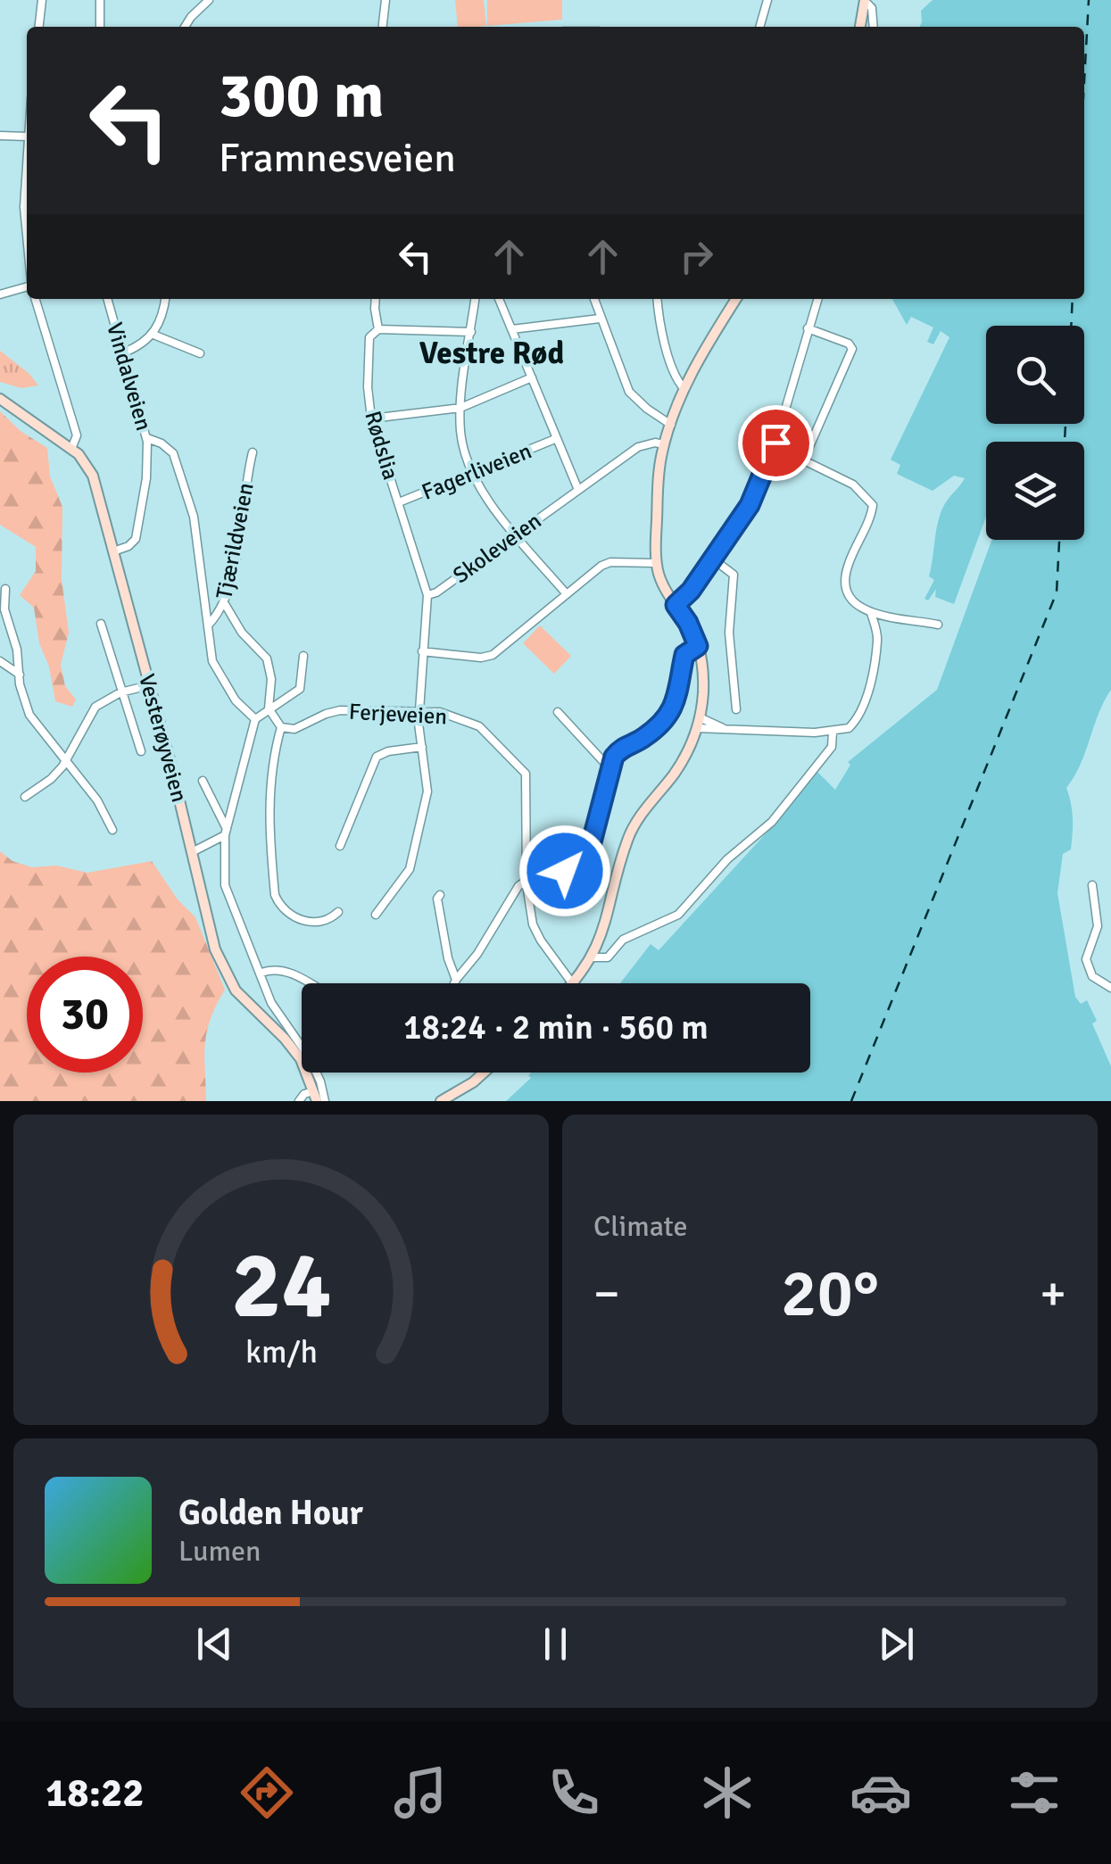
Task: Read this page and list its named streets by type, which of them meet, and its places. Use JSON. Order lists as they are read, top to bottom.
{
  "streets": {
    "main road": ["Vesterøyveien"],
    "street": [
      "Vindalveien",
      "Rødslia",
      "Fagerliveien",
      "Tjærildveien",
      "Skoleveien",
      "Ferjeveien"
    ]
  },
  "crossings": [
    ["Vindalveien", "Vesterøyveien"],
    ["Rødslia", "Fagerliveien"],
    ["Rødslia", "Skoleveien"],
    ["Skoleveien", "Ferjeveien"]
  ],
  "districts": ["Vestre Rød"],
  "page": {
    "turn": ["300 m", "Framnesveien"],
    "limit": "30",
    "trip": "18:24 · 2 min · 560 m",
    "tile": "Climate",
    "heat": ["−", "20°", "+"],
    "song": ["Golden Hour", "Lumen"],
    "tabs": "18:22",
    "gauge": ["24", "km/h"]
  }
}
